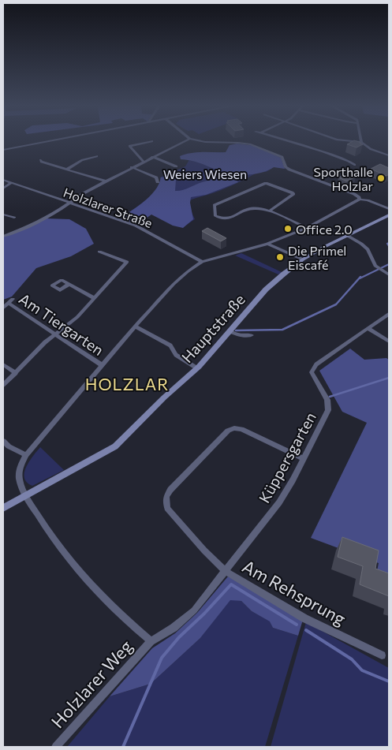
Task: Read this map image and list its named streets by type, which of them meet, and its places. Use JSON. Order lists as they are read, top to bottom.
{
  "streets": {
    "main road": ["Hauptstraße"],
    "street": [
      "Holzlarer Straße",
      "Am Tiergarten",
      "Küppersgarten",
      "Am Rehsprung",
      "Holzlarer Weg"
    ]
  },
  "crossings": [
    ["Küppersgarten", "Am Rehsprung"],
    ["Am Rehsprung", "Holzlarer Weg"]
  ],
  "districts": ["HOLZLAR"],
  "parks": ["Weiers Wiesen"],
  "places": ["Sporthalle Holzlar", "Office 2.0", "Die Primel Eiscafé"]
}
